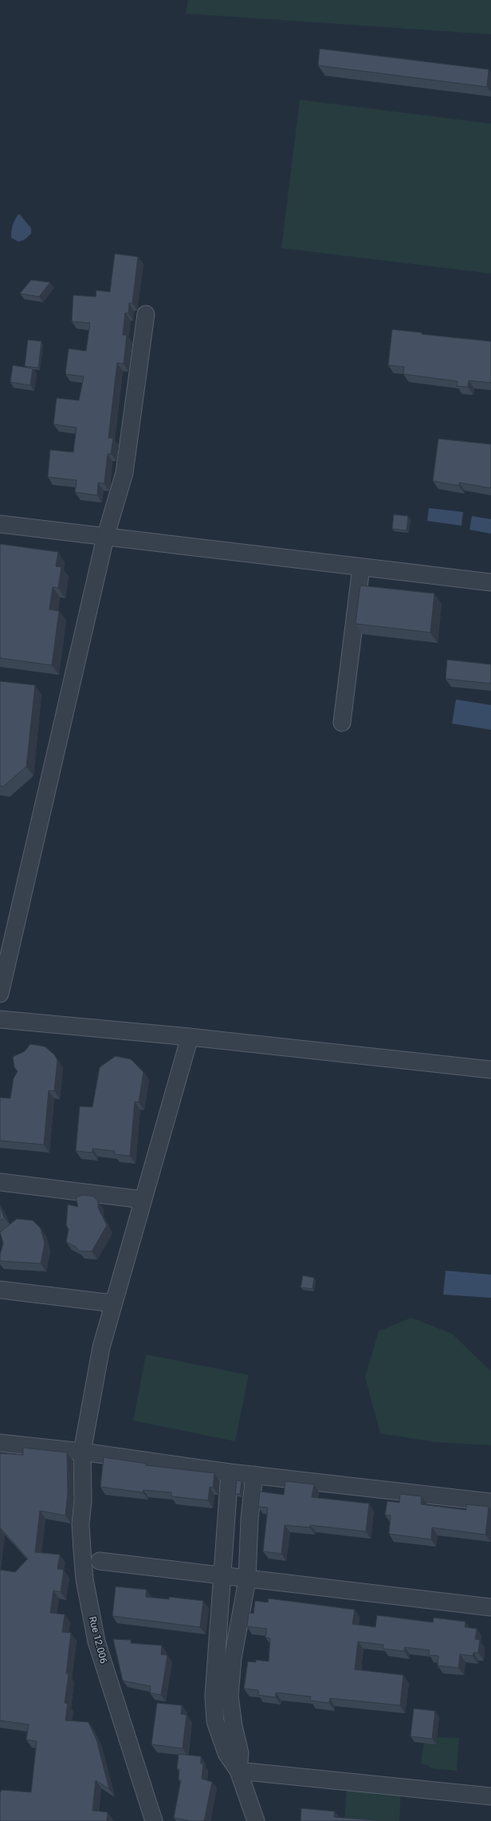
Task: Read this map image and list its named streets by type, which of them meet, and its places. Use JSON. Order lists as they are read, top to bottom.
{
  "streets": {
    "street": ["Rue 12.006"]
  }
}
